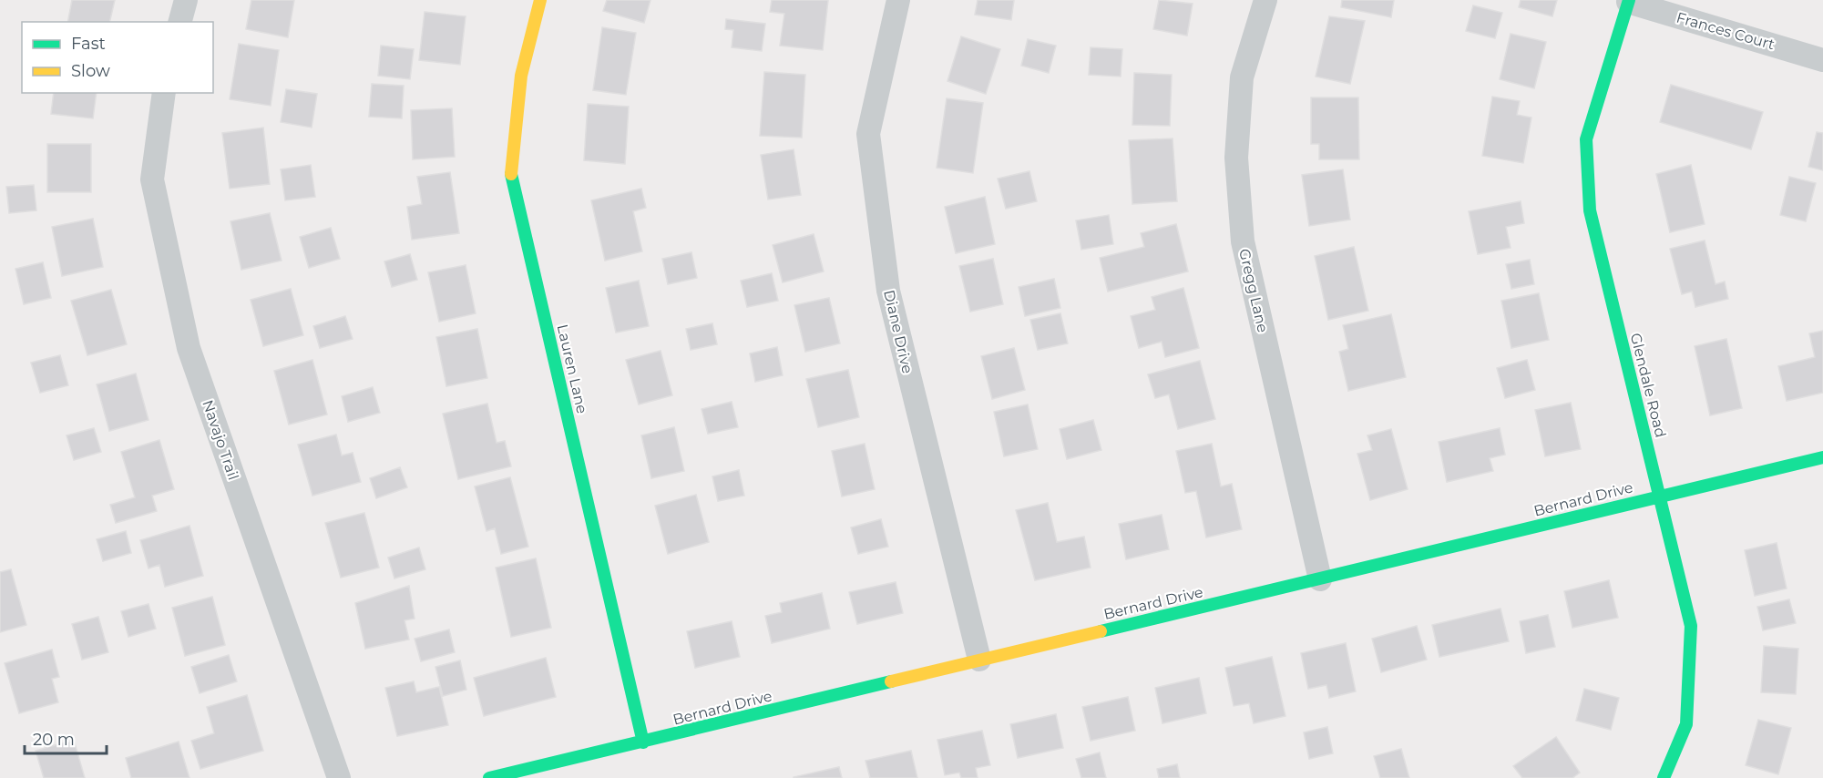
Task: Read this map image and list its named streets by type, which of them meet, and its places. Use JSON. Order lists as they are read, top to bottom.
{
  "streets": {
    "street": [
      "Frances Court",
      "Gregg Lane",
      "Diane Drive",
      "Lauren Lane",
      "Glendale Road",
      "Navajo Trail",
      "Bernard Drive"
    ]
  },
  "crossings": [
    ["Frances Court", "Glendale Road"],
    ["Gregg Lane", "Bernard Drive"],
    ["Diane Drive", "Bernard Drive"],
    ["Lauren Lane", "Bernard Drive"],
    ["Glendale Road", "Bernard Drive"]
  ],
  "legend": ["Fast", "Slow"],
  "scale_bar": "20 m"
}
